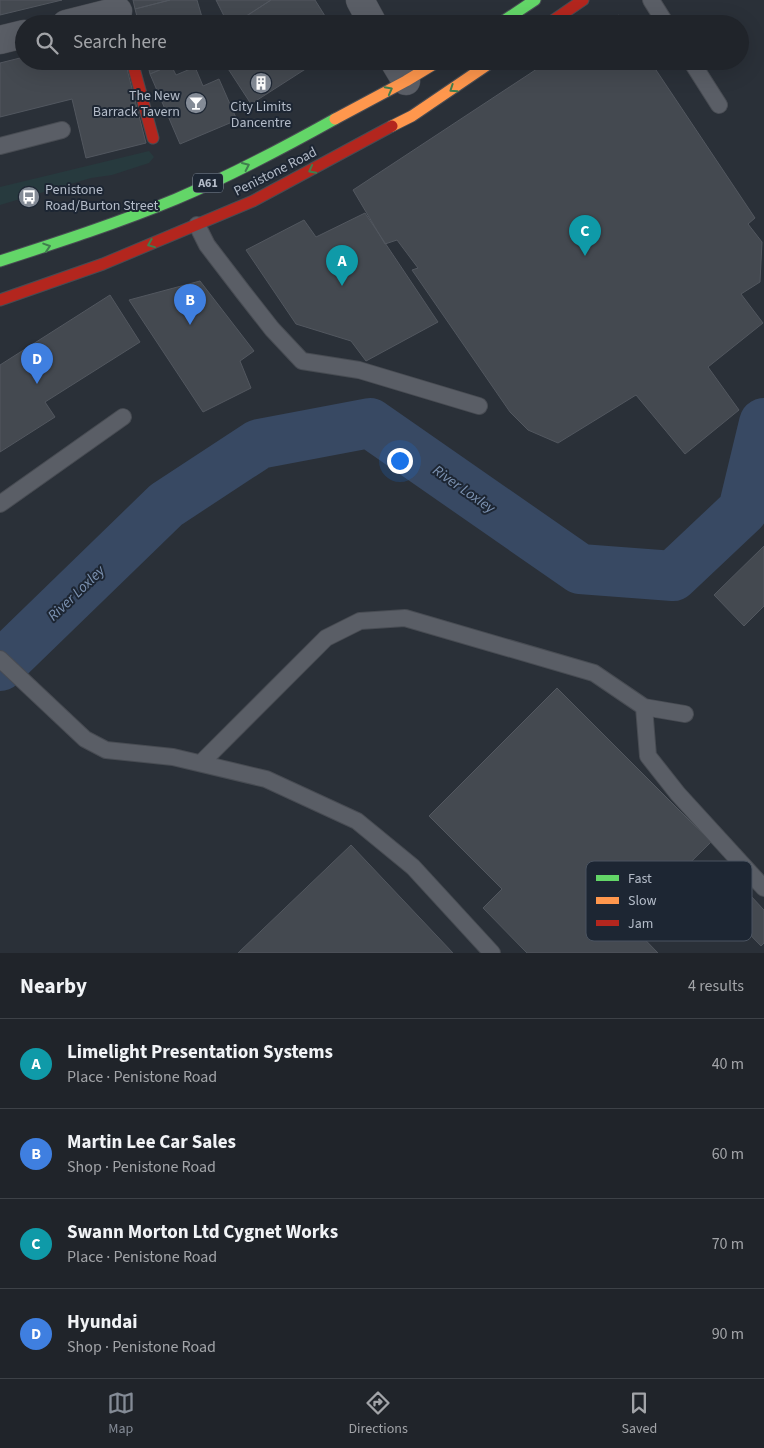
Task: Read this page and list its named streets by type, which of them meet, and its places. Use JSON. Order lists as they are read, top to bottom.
{
  "streets": {
    "main road": ["Penistone Road", "A61"]
  },
  "water": ["River Loxley"],
  "places": {
    "building": ["City Limits Dancentre"],
    "bar": ["The New Barrack Tavern"],
    "bus stop": ["Penistone Road/Burton Street"]
  },
  "legend": ["Fast", "Slow", "Jam"],
  "page": {
    "search": "Search here",
    "pins": [
      "C",
      "A",
      "B",
      "D"
    ],
    "heading": ["Nearby", "4 results"],
    "list": [
      {
        "mark": "A",
        "name": "Limelight Presentation Systems",
        "note": "Place · Penistone Road",
        "value": "40 m"
      },
      {
        "mark": "B",
        "name": "Martin Lee Car Sales",
        "note": "Shop · Penistone Road",
        "value": "60 m"
      },
      {
        "mark": "C",
        "name": "Swann Morton Ltd Cygnet Works",
        "note": "Place · Penistone Road",
        "value": "70 m"
      },
      {
        "mark": "D",
        "name": "Hyundai",
        "note": "Shop · Penistone Road",
        "value": "90 m"
      }
    ],
    "nav": ["Map", "Directions", "Saved"]
  }
}
